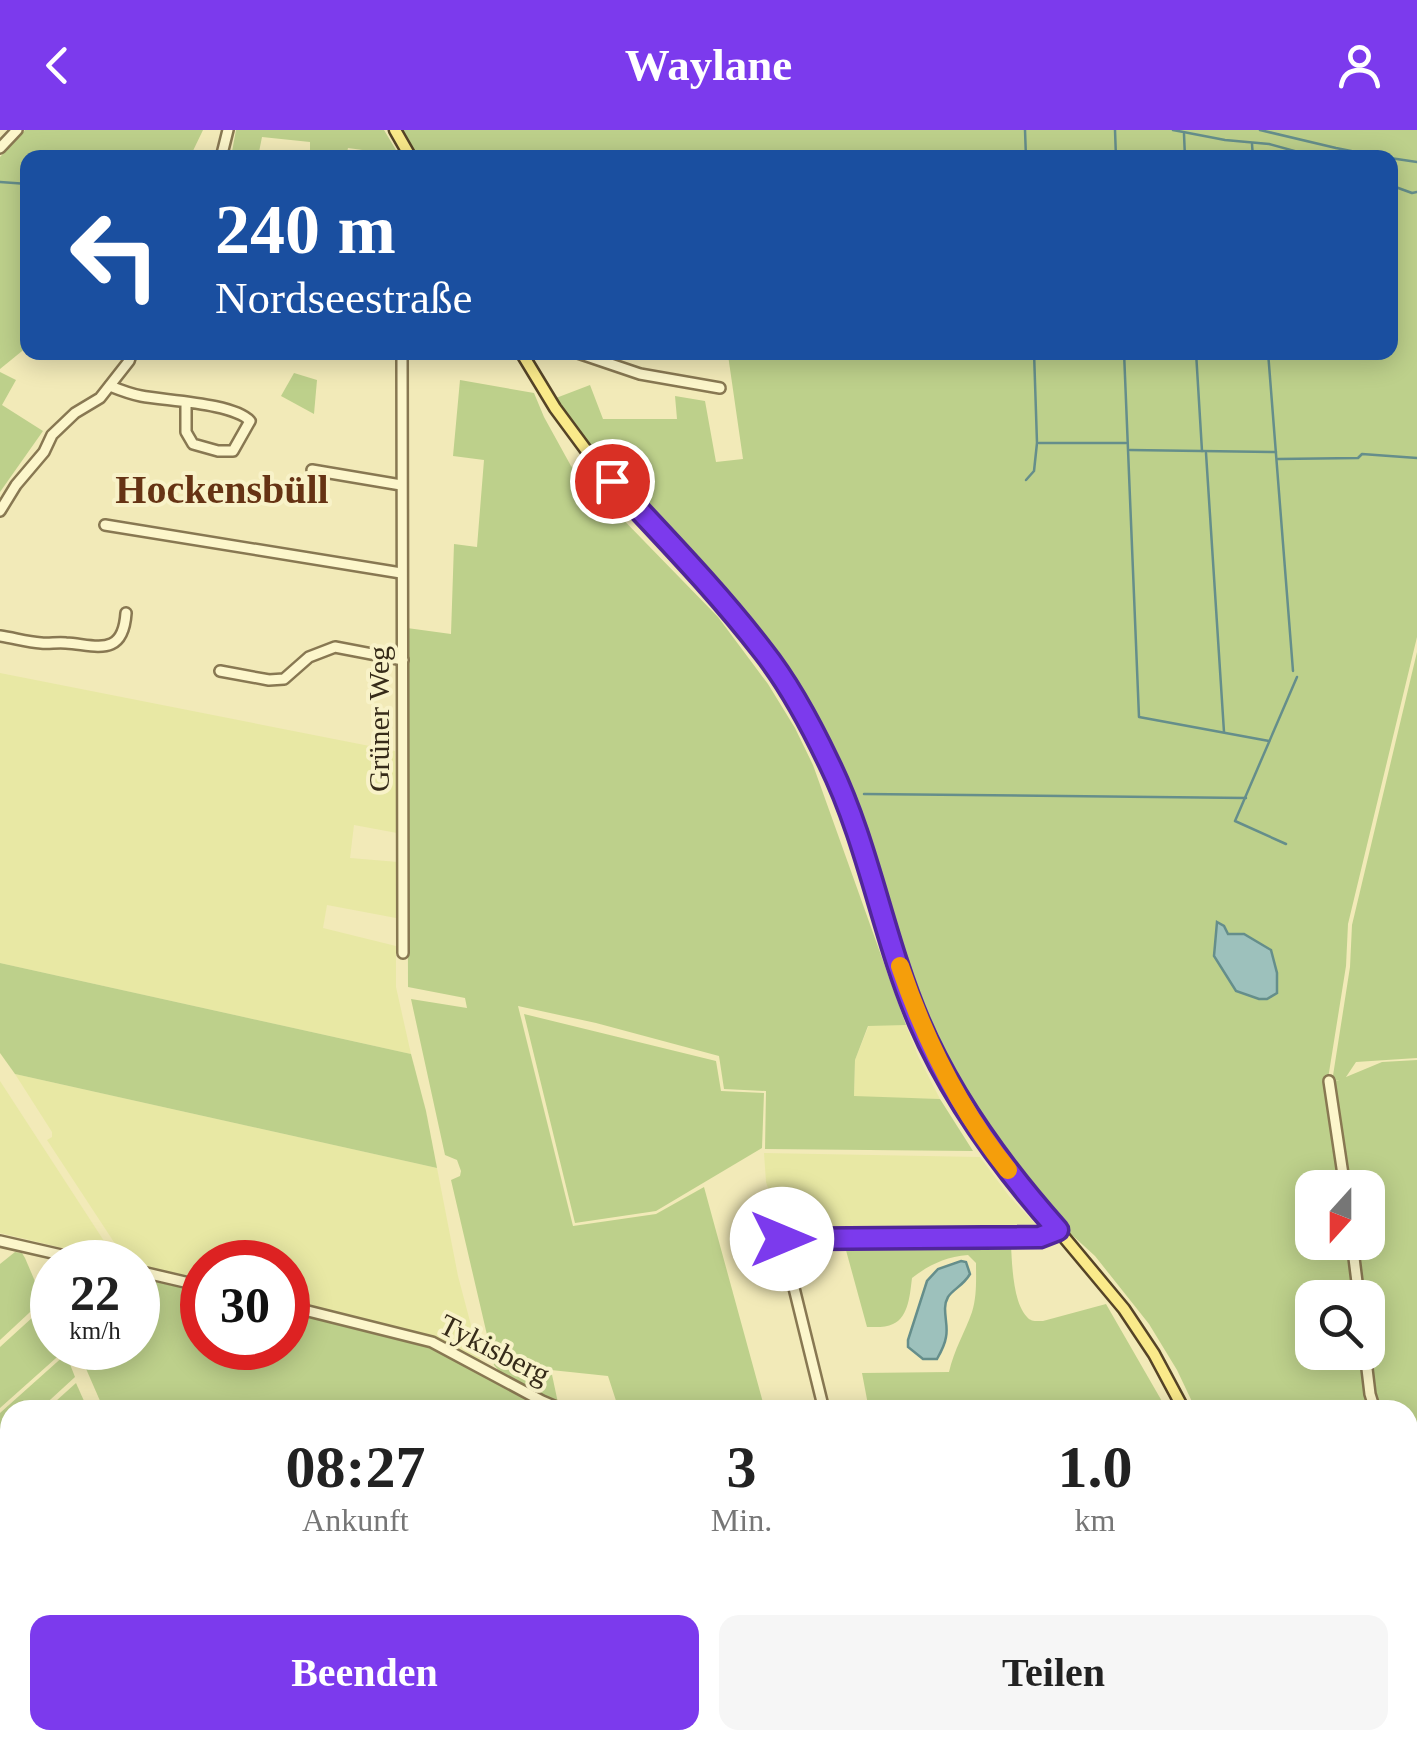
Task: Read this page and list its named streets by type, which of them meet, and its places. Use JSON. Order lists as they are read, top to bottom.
{
  "streets": {
    "street": ["Grüner Weg", "Tykisberg"]
  },
  "districts": ["Hockensbüll"],
  "north": "bottom",
  "page": {
    "header": "Waylane",
    "turn": ["240 m", "Nordseestraße"],
    "speed": "22 km/h",
    "limit": "30",
    "eta": [
      "08:27",
      "Ankunft",
      "3",
      "Min.",
      "1.0",
      "km"
    ],
    "buttons": ["Beenden", "Teilen"]
  }
}
